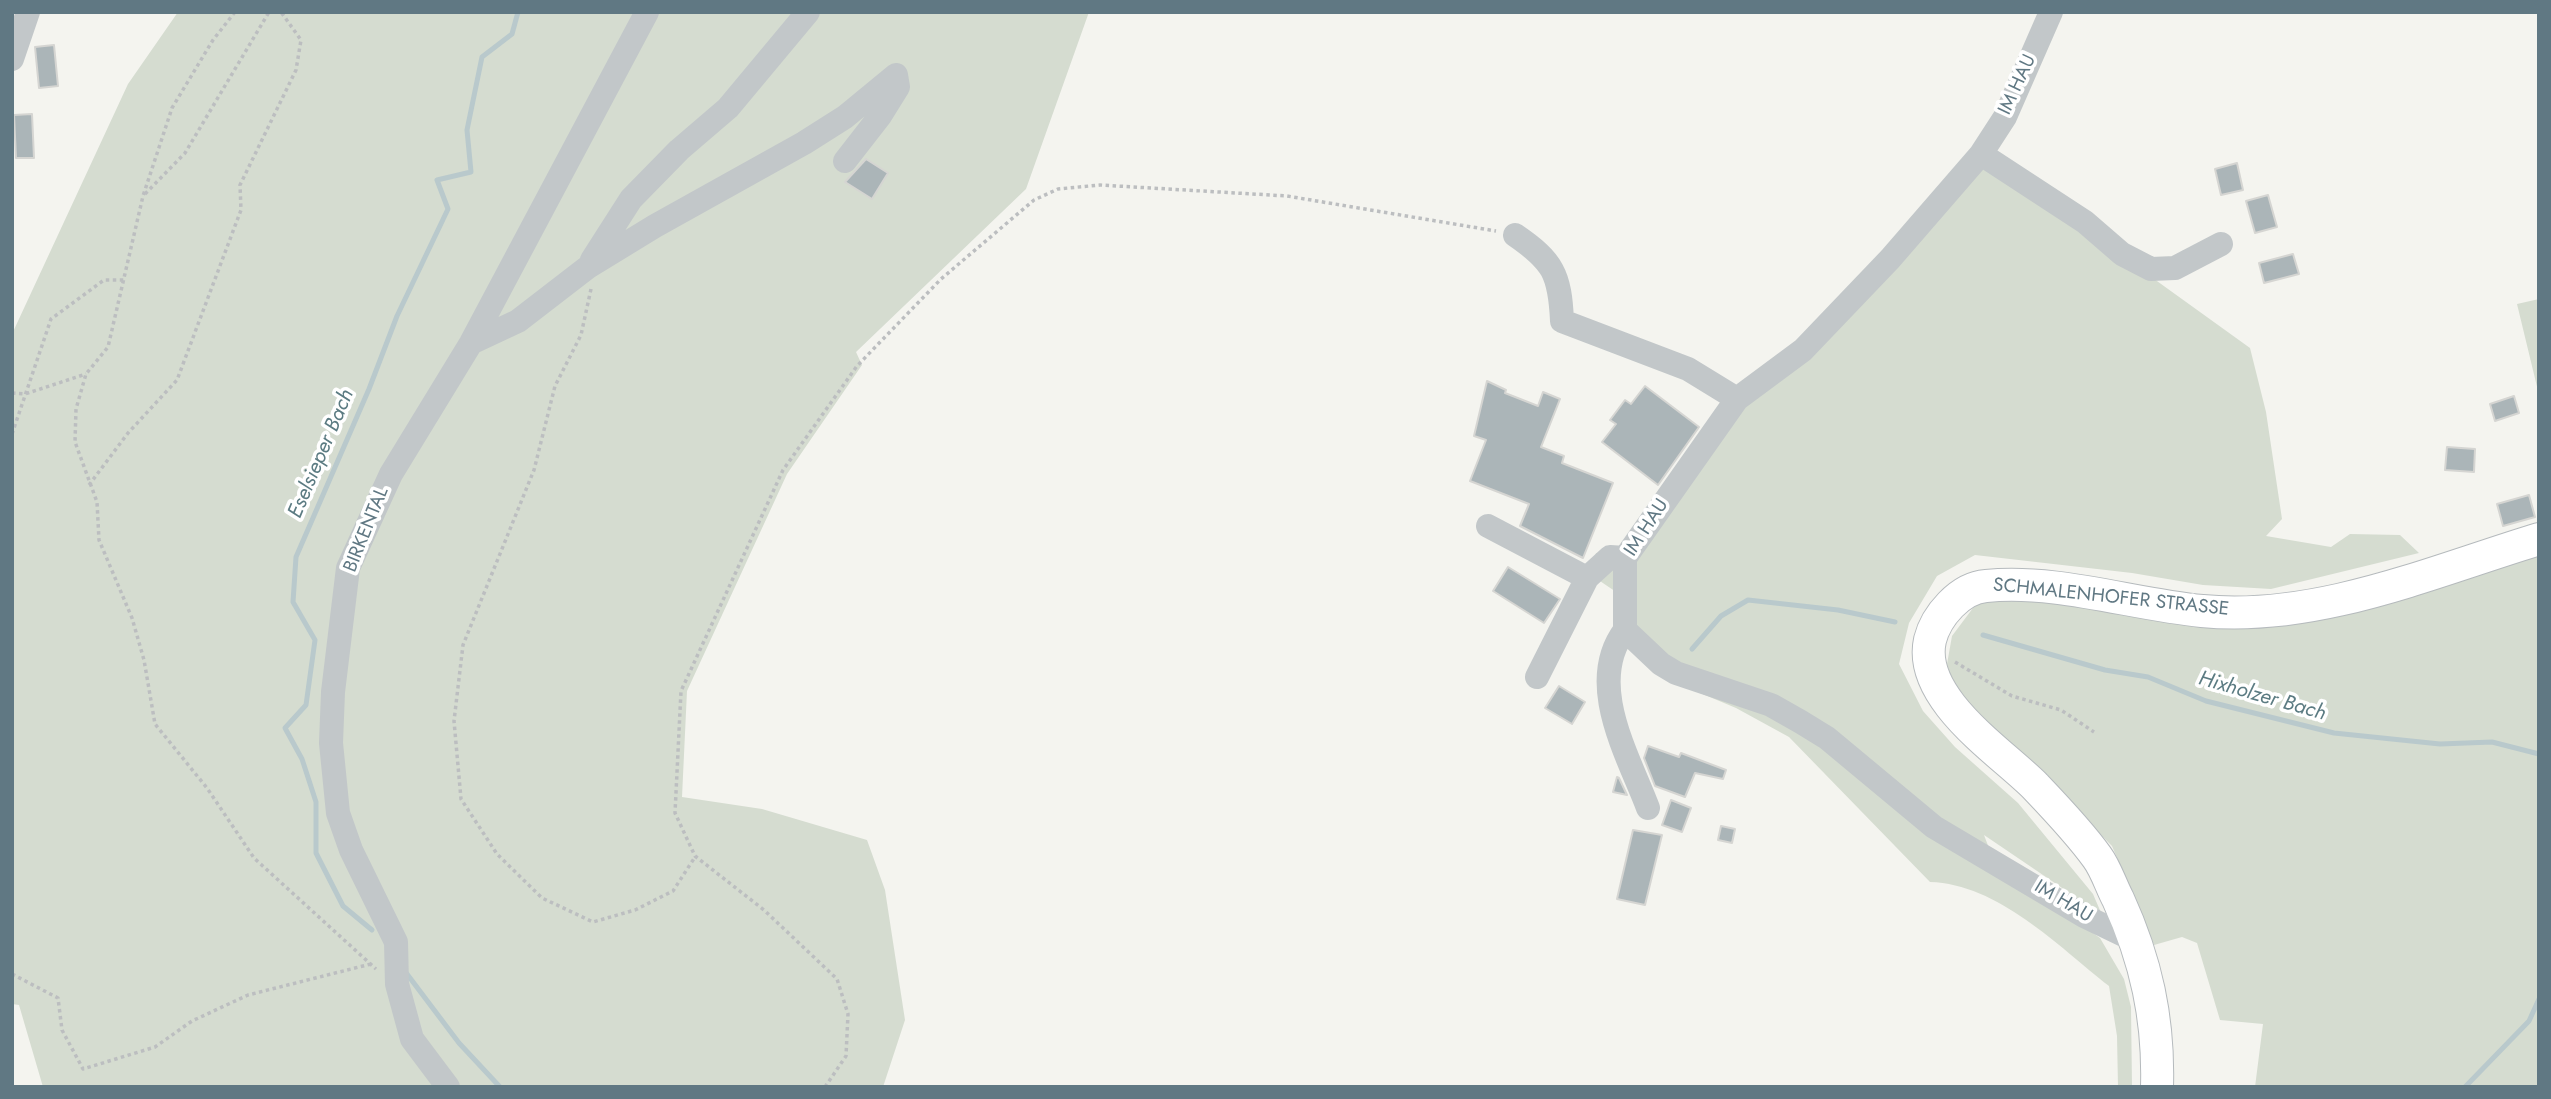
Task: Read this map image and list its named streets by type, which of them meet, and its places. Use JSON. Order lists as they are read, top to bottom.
{
  "streets": {
    "main road": ["SCHMALENHOFER STRASSE"],
    "street": ["IM HAU", "BIRKENTAL"]
  },
  "water": ["Eselsieper Bach", "Hixholzer Bach"]
}
